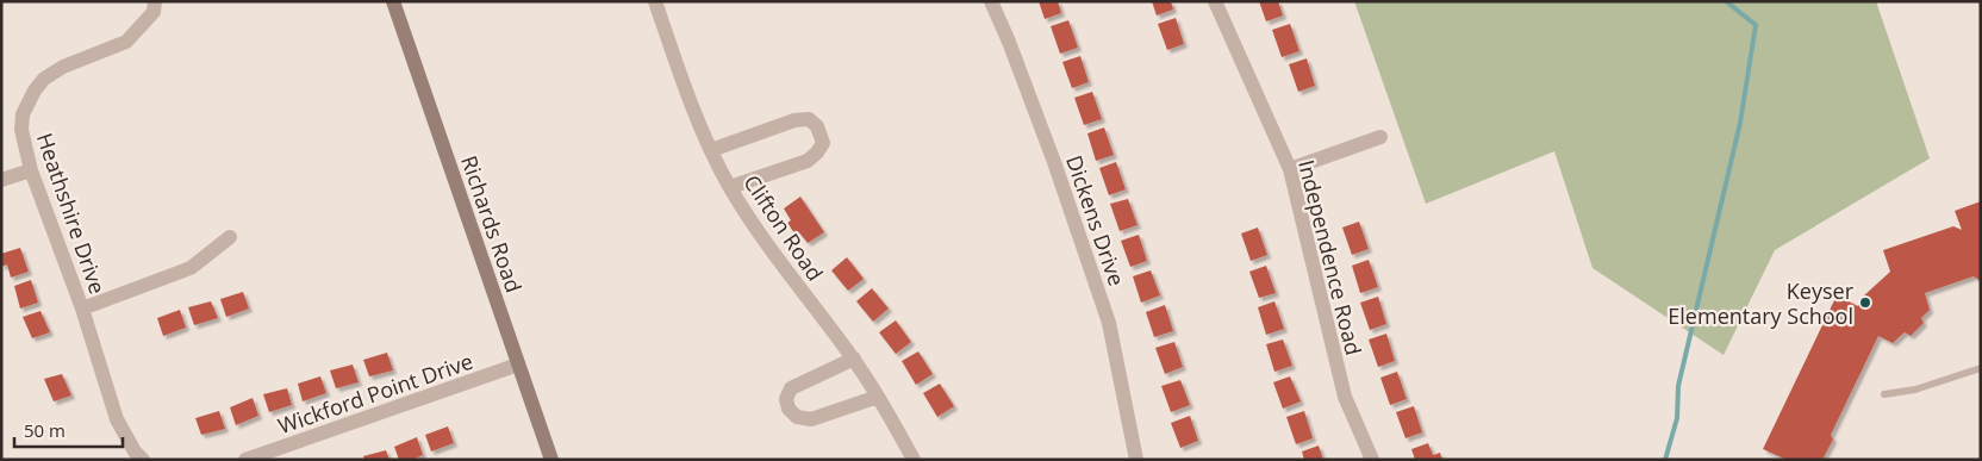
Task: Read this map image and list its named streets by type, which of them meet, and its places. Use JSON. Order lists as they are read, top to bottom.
{
  "streets": {
    "street": [
      "Heathshire Drive",
      "Dickens Drive",
      "Richards Road",
      "Clifton Road",
      "Independence Road",
      "Wickford Point Drive"
    ]
  },
  "crossings": [
    ["Richards Road", "Wickford Point Drive"]
  ],
  "places": ["Keyser Elementary School"],
  "scale_bar": "50 m"
}
